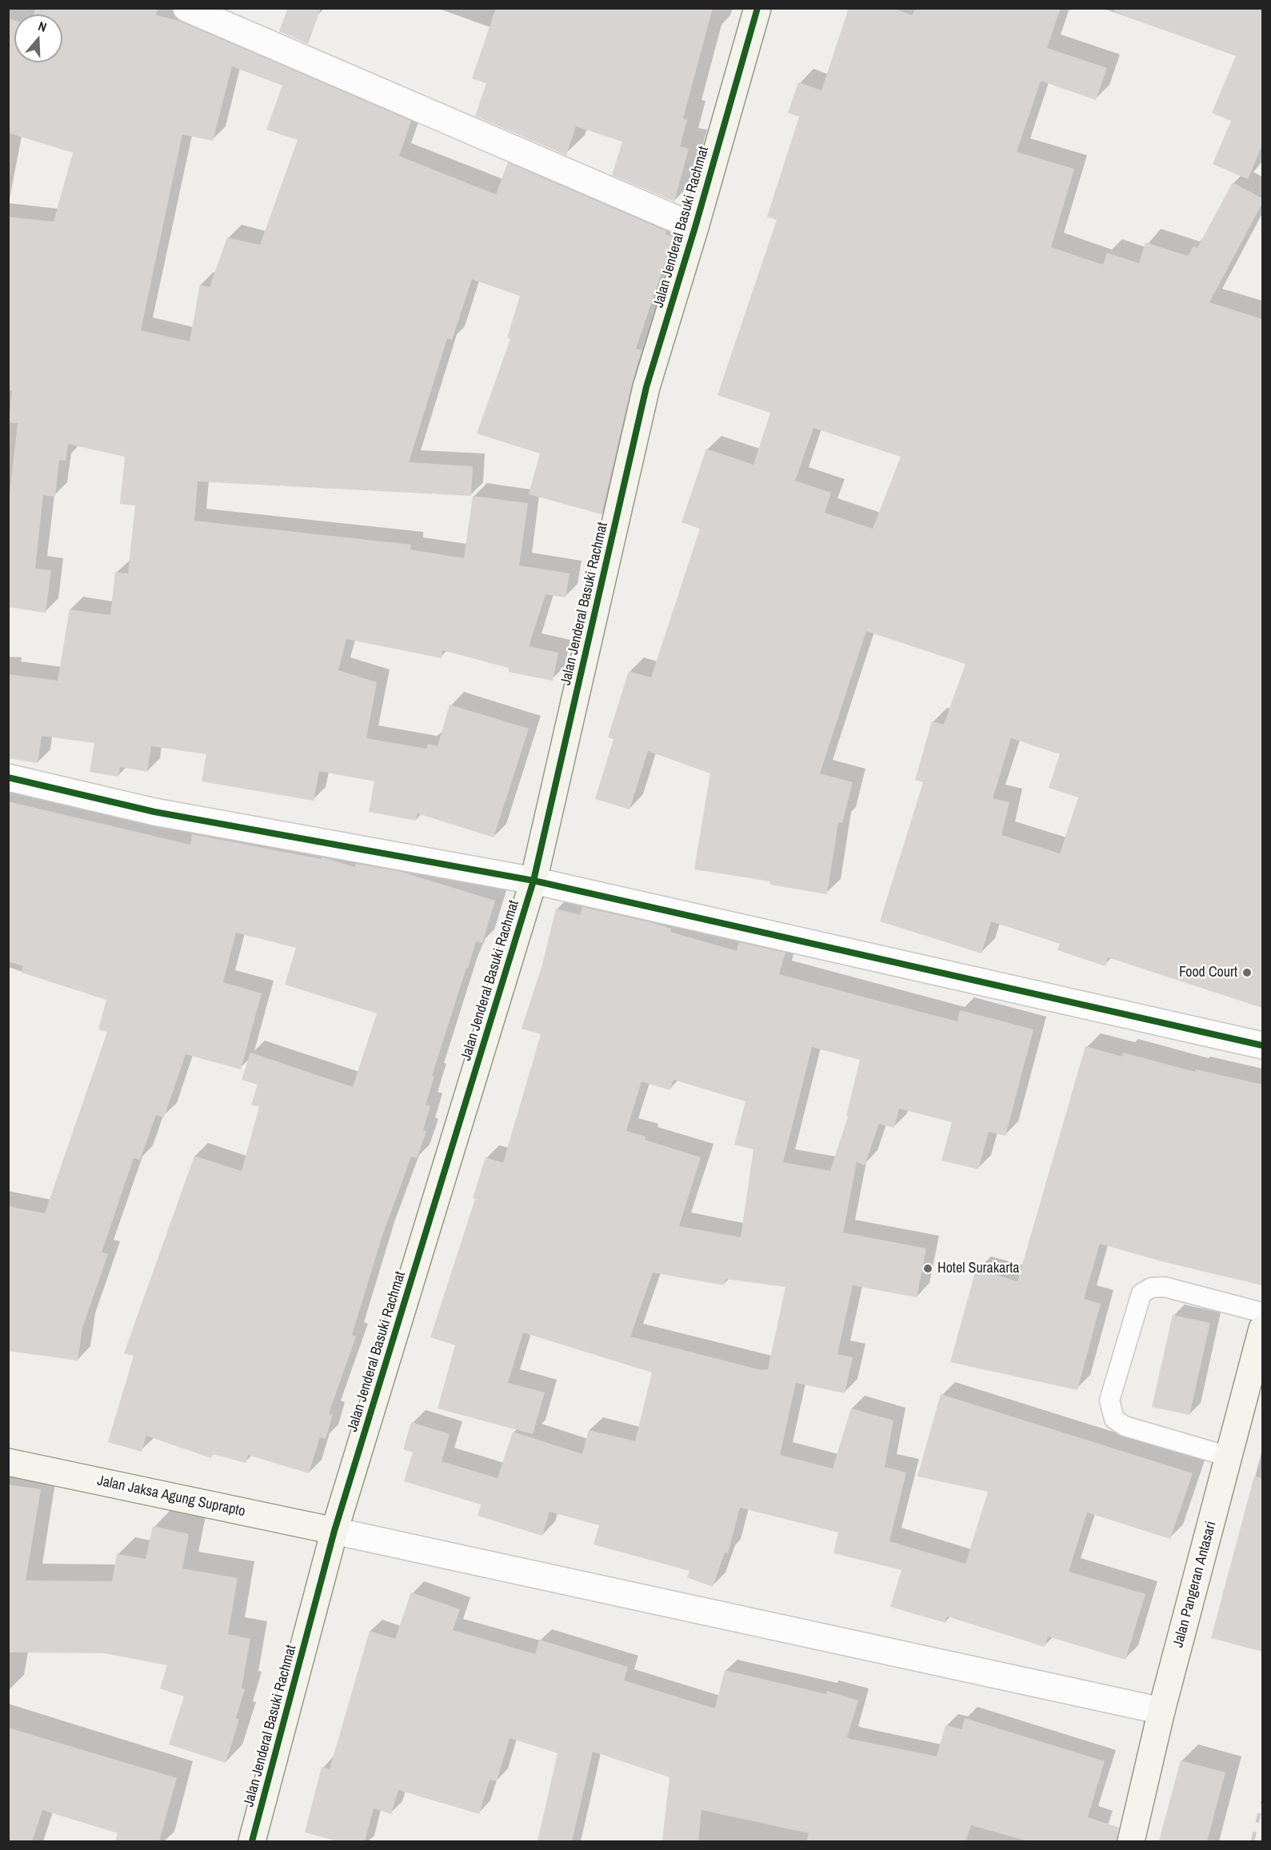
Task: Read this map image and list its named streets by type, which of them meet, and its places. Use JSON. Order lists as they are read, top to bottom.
{
  "streets": {
    "street": ["Jalan Jenderal Basuki Rachmat", "Jalan Jaksa Agung Suprapto", "Jalan Pangeran Antasari"]
  },
  "crossings": [
    ["Jalan Jenderal Basuki Rachmat", "Jalan Jaksa Agung Suprapto"]
  ],
  "places": ["Food Court", "Hotel Surakarta"],
  "north": "top"
}
